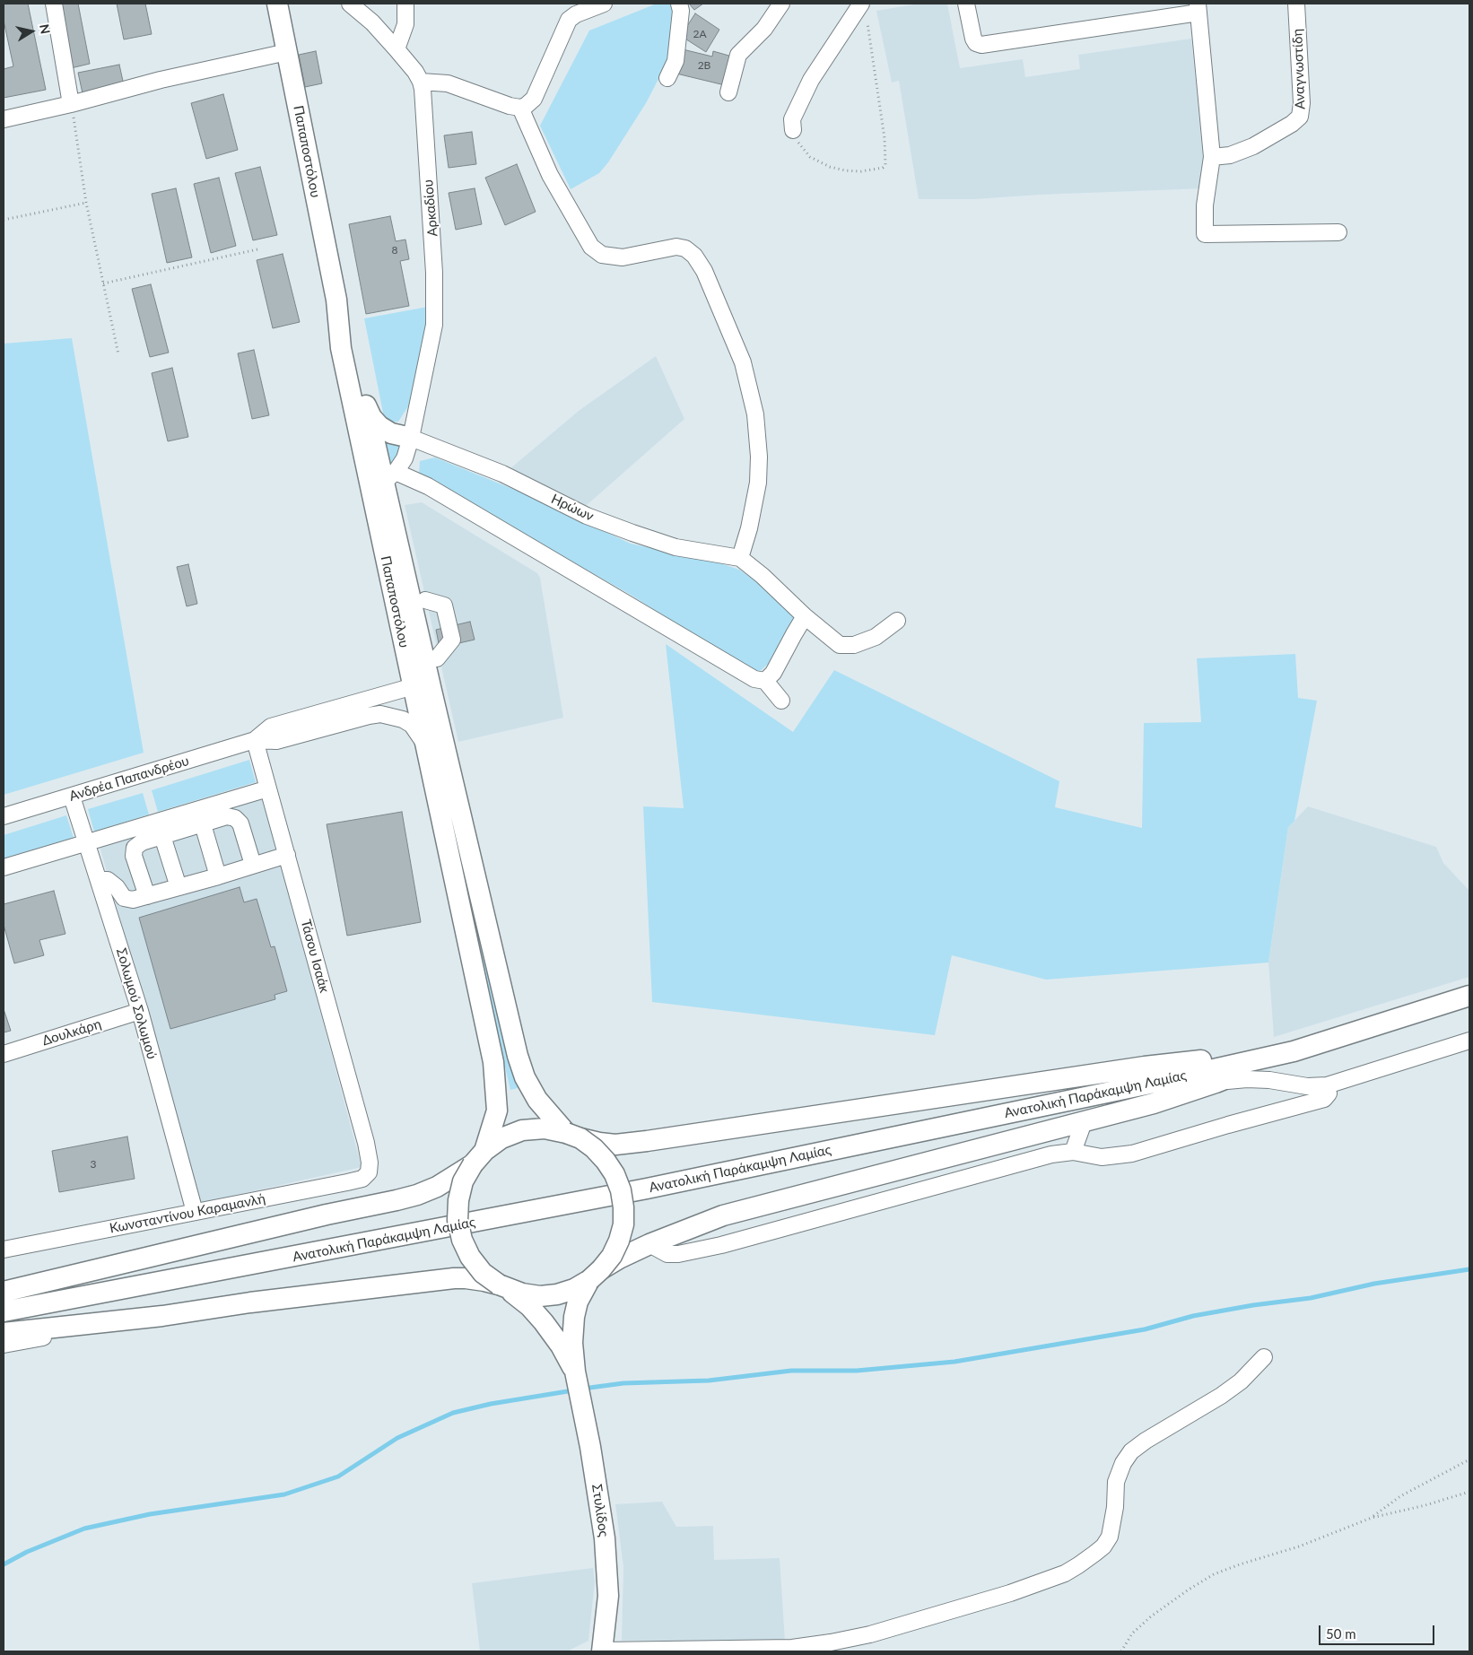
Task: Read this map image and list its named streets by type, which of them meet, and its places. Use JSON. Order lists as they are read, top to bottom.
{
  "streets": {
    "main road": ["Παπαποστόλου", "Ανατολική Παράκαμψη Λαμίας", "Στυλίδος"],
    "street": [
      "Αναγνωστίδη",
      "Αρκαδίου",
      "Ηρώων",
      "Ανδρέα Παπανδρέου",
      "Τάσου Ισαάκ",
      "Σολωμού Σολωμού",
      "Δουλκάρη",
      "Κωνσταντίνου Καραμανλή"
    ]
  },
  "crossings": [
    ["Παπαποστόλου", "Αρκαδίου"],
    ["Παπαποστόλου", "Ανδρέα Παπανδρέου"],
    ["Παπαποστόλου", "Στυλίδος"],
    ["Αρκαδίου", "Ηρώων"],
    ["Ανδρέα Παπανδρέου", "Τάσου Ισαάκ"],
    ["Ανδρέα Παπανδρέου", "Σολωμού Σολωμού"],
    ["Τάσου Ισαάκ", "Κωνσταντίνου Καραμανλή"],
    ["Σολωμού Σολωμού", "Δουλκάρη"],
    ["Σολωμού Σολωμού", "Κωνσταντίνου Καραμανλή"]
  ],
  "house_numbers": [
    "2Α",
    "2Β",
    "8",
    "3"
  ],
  "scale_bar": "50 m",
  "north": "right"
}
